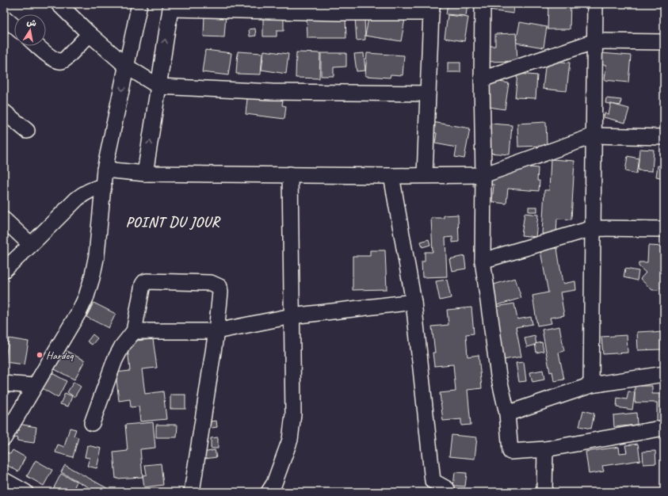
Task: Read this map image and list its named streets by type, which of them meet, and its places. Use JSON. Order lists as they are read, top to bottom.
{
  "districts": ["POINT DU JOUR"],
  "places": ["Hardeq"],
  "north": "top"
}
